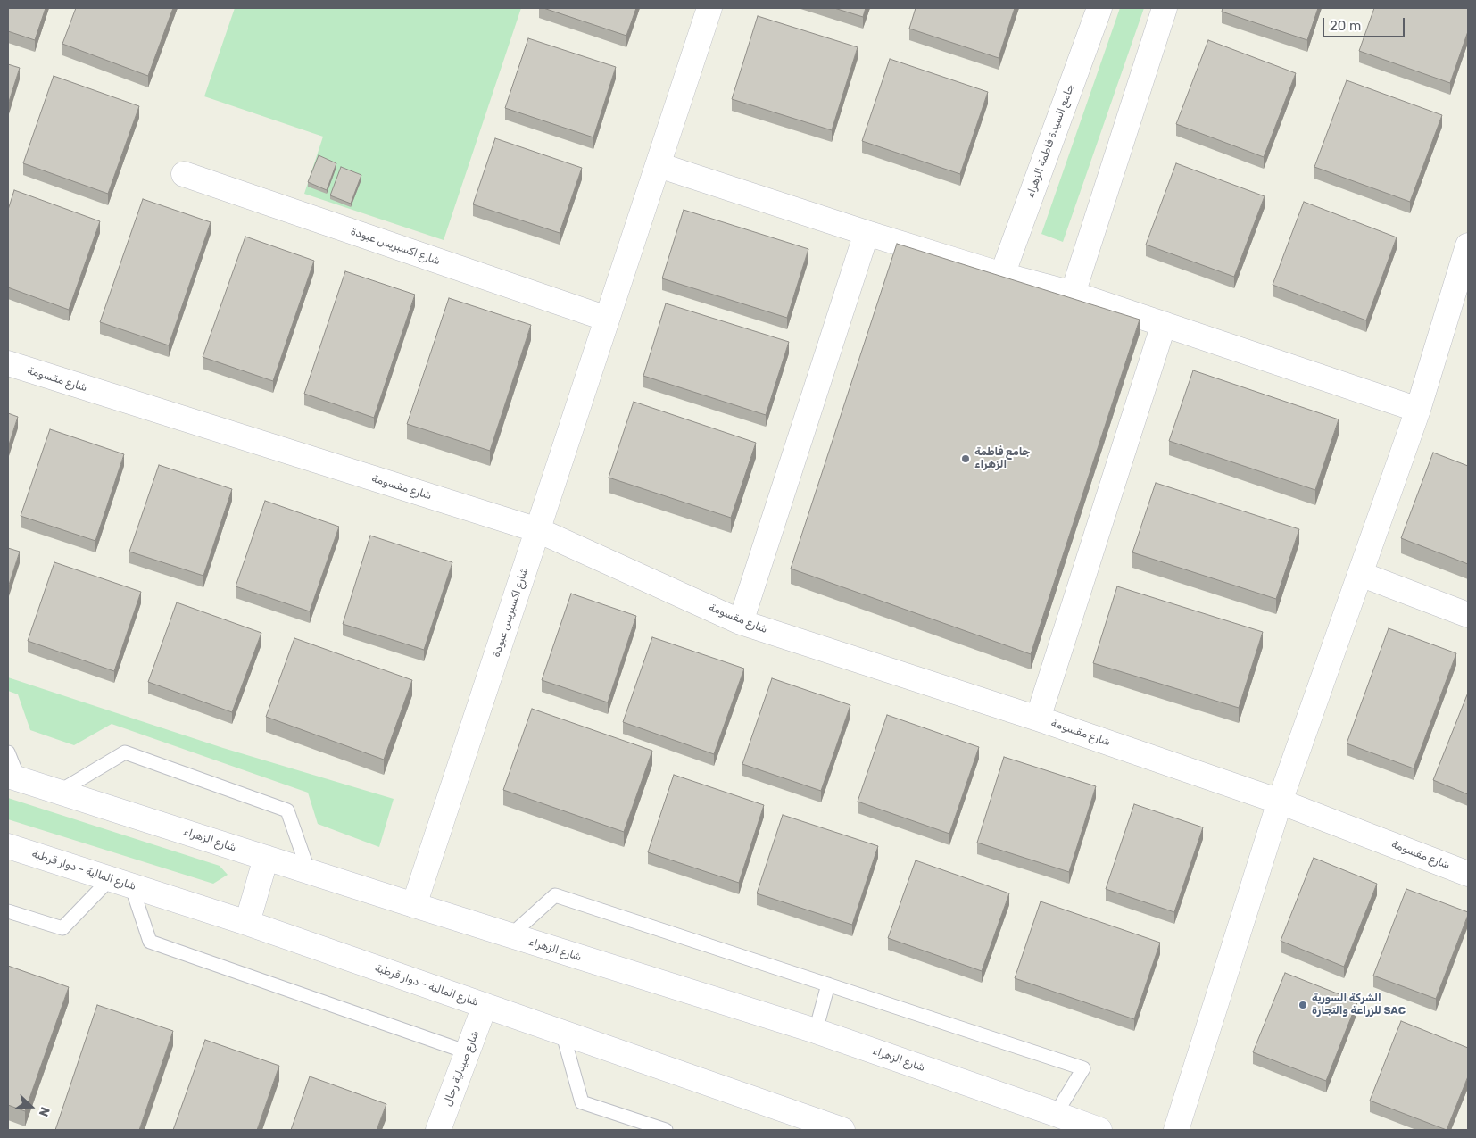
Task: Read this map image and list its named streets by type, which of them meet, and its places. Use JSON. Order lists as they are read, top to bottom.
{
  "streets": {
    "street": [
      "جامع السيدة فاطمة الزهراء",
      "شارع اكسبريس عبودة",
      "شارع مقسومة",
      "شارع الزهراء",
      "شارع المالية - دوار قرطبة",
      "شارع صيدلية رحال"
    ]
  },
  "crossings": [
    ["شارع اكسبريس عبودة", "شارع مقسومة"],
    ["شارع اكسبريس عبودة", "شارع الزهراء"],
    ["شارع المالية - دوار قرطبة", "شارع صيدلية رحال"]
  ],
  "places": ["جامع فاطمة الزهراء", "الشركة السورية للزراعة والتجارة SAC"],
  "scale_bar": "20 m",
  "north": "right"
}
